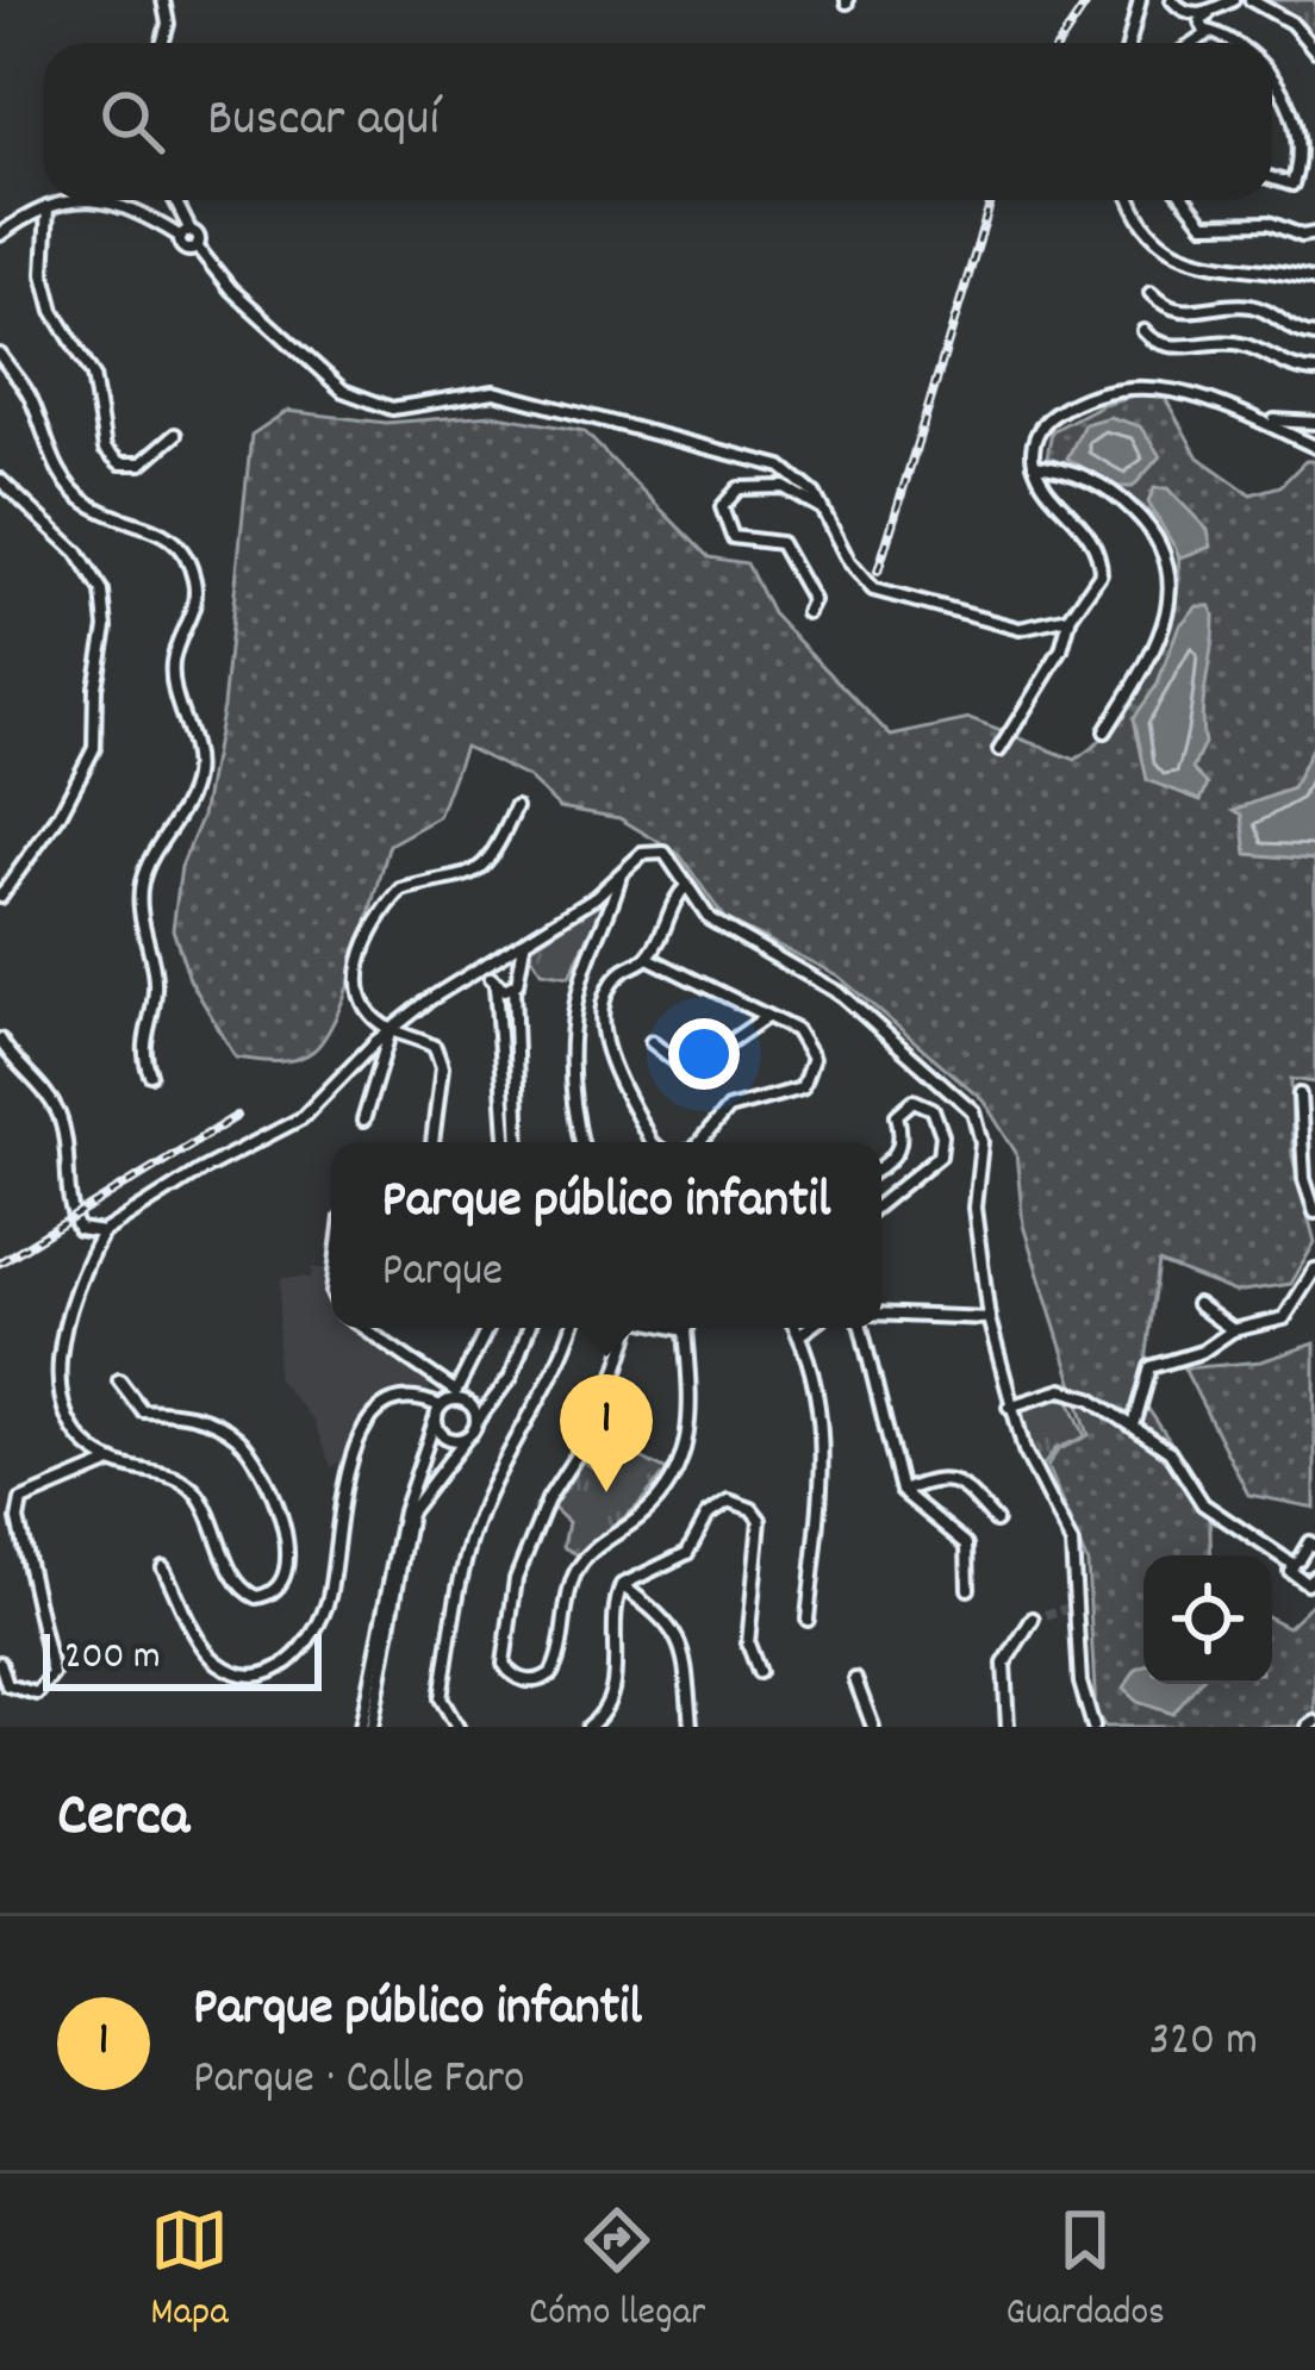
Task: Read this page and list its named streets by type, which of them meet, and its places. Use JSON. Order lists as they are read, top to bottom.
{
  "scale_bar": "200 m",
  "page": {
    "search": "Buscar aquí",
    "popup": ["Parque público infantil", "Parque"],
    "pins": "1",
    "scale": "200 m",
    "heading": "Cerca",
    "list": [
      {
        "mark": "1",
        "name": "Parque público infantil",
        "note": "Parque · Calle Faro",
        "value": "320 m"
      }
    ],
    "nav": ["Mapa", "Cómo llegar", "Guardados"]
  }
}
